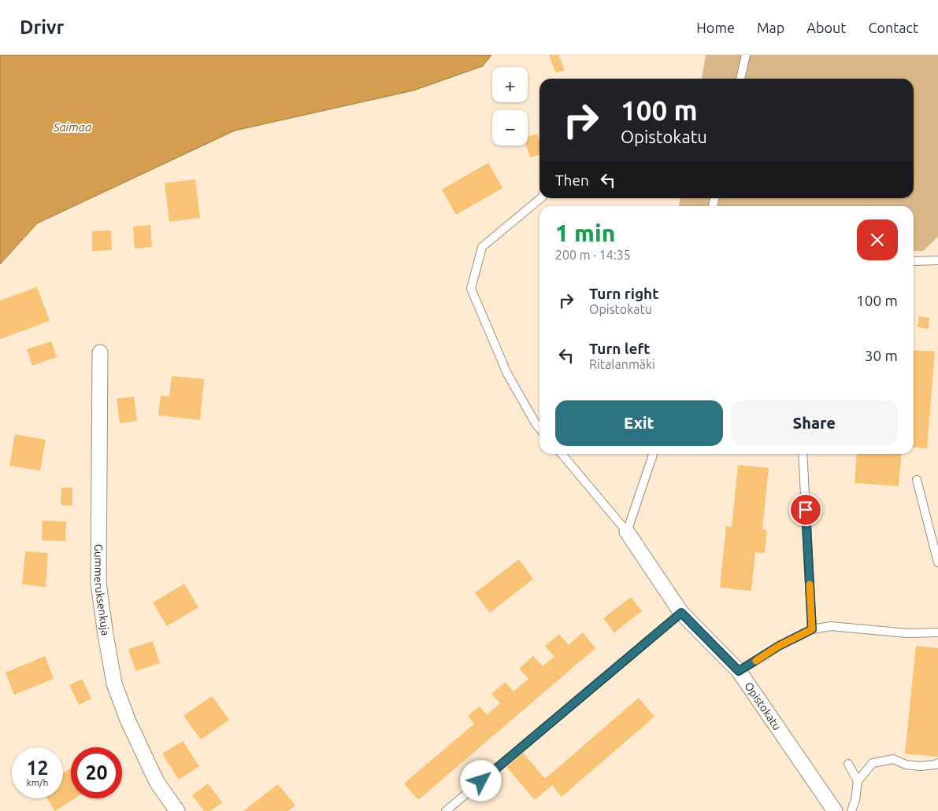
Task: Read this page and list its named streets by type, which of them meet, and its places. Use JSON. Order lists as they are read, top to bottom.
{
  "streets": {
    "street": ["Gummeruksenkuja", "Opistokatu"]
  },
  "water": ["Saimaa"],
  "page": {
    "header": "Drivr",
    "nav": [
      "Home",
      "Map",
      "About",
      "Contact"
    ],
    "map_buttons": ["+", "−"],
    "turn": ["100 m", "Opistokatu"],
    "then": "Then",
    "heading": ["1 min", "200 m · 14:35"],
    "list": [
      {
        "name": "Turn right",
        "note": "Opistokatu",
        "value": "100 m"
      },
      {
        "name": "Turn left",
        "note": "Ritalanmäki",
        "value": "30 m"
      }
    ],
    "buttons": ["Exit", "Share"],
    "speed": "12 km/h",
    "limit": "20"
  }
}
